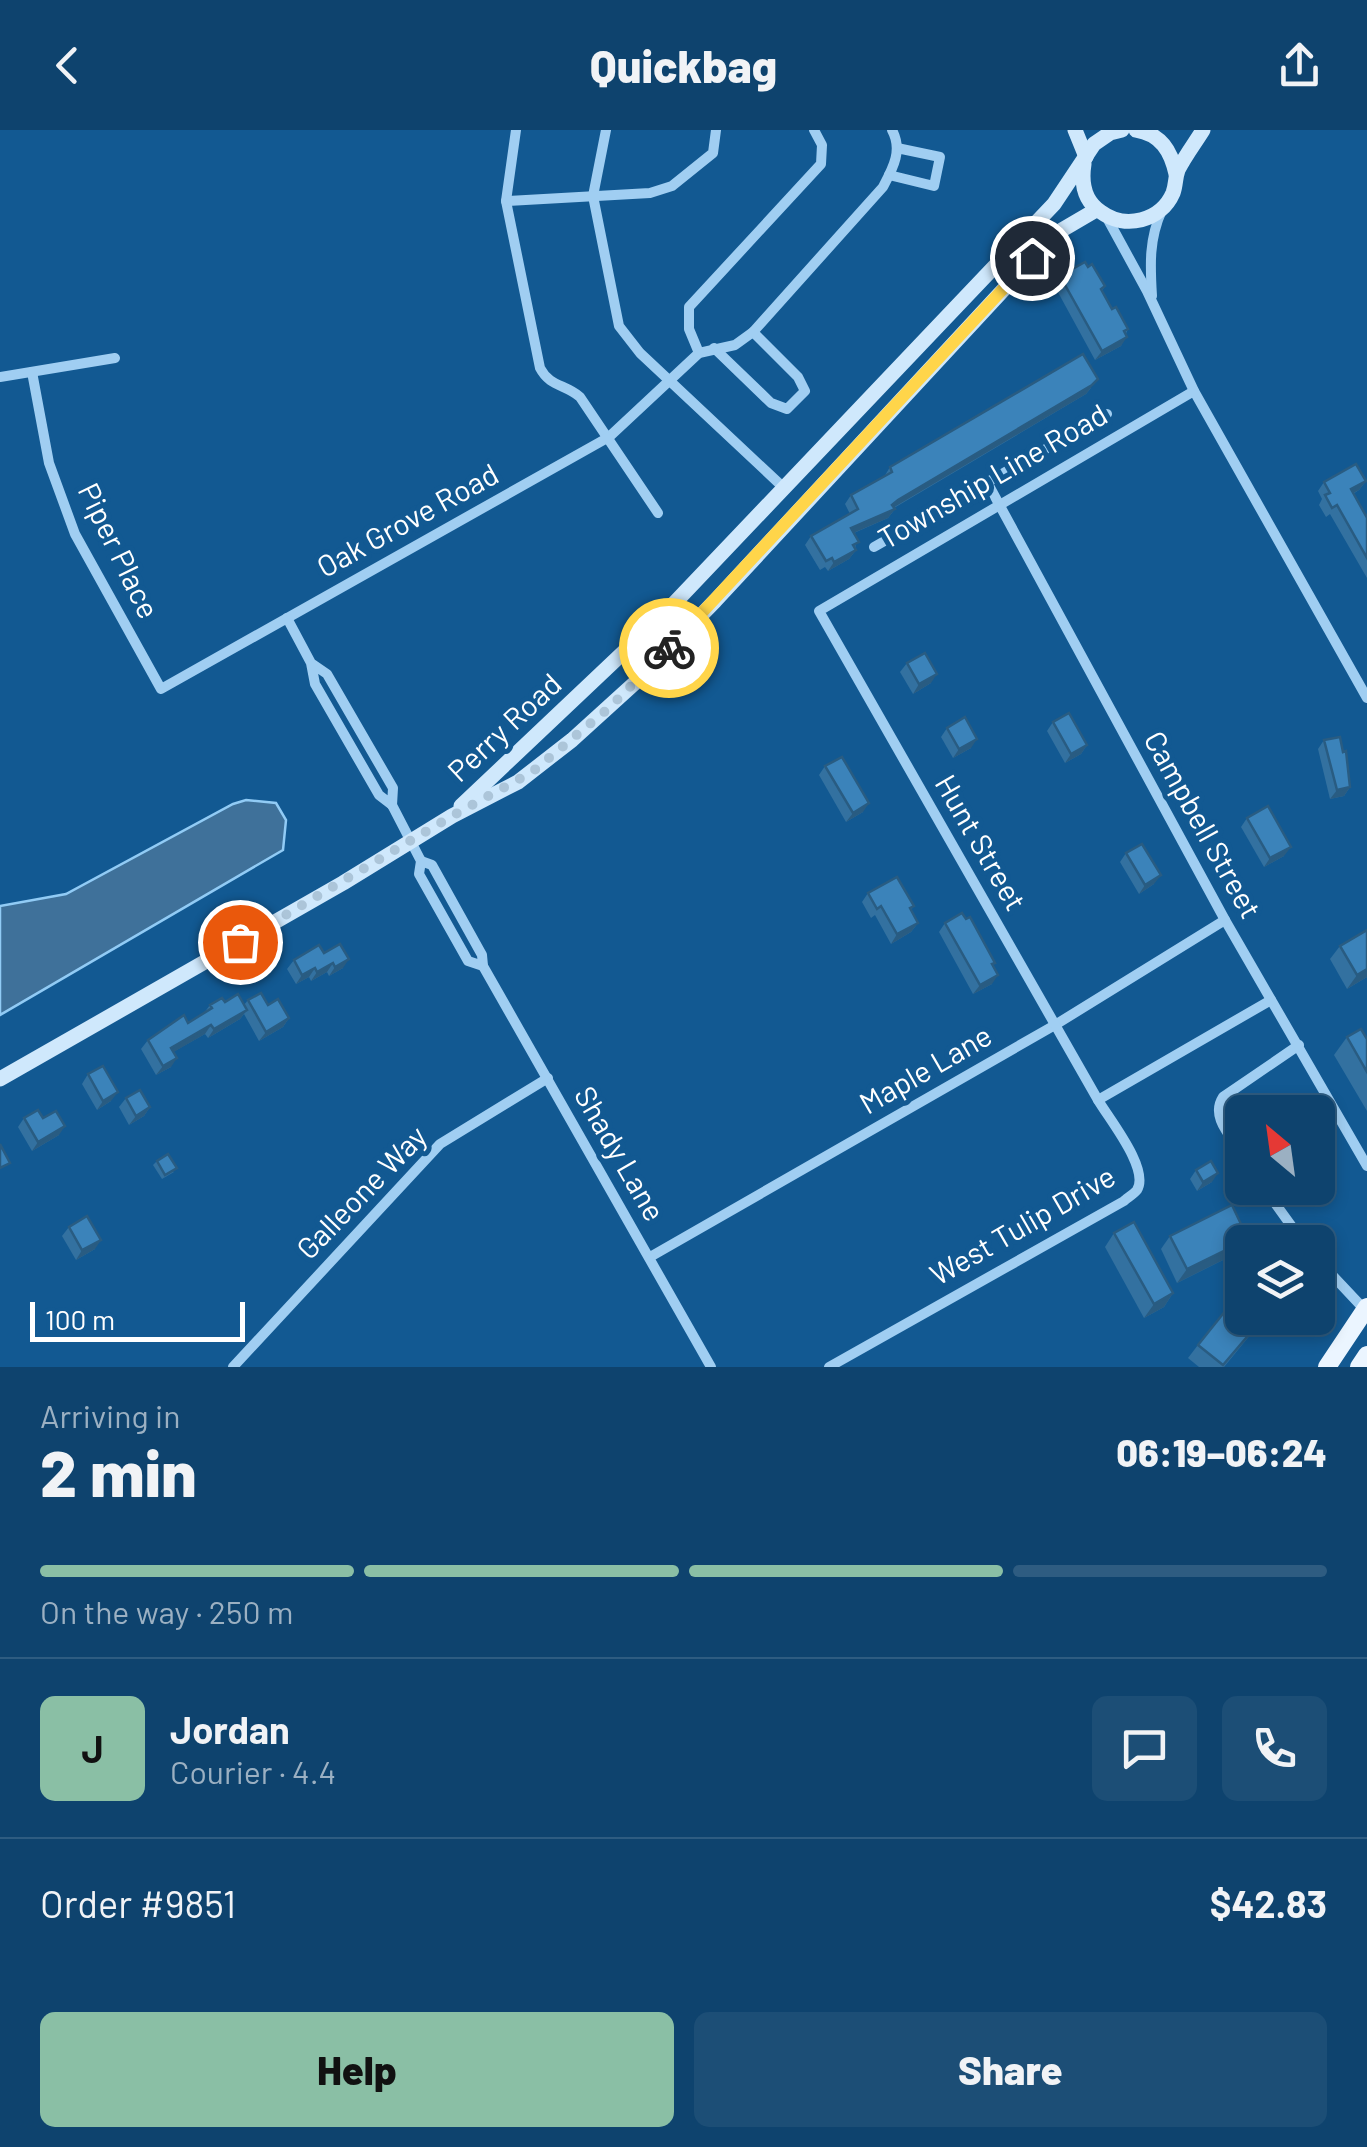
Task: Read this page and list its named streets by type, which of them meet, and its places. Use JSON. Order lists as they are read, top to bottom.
{
  "streets": {
    "street": [
      "Township Line Road",
      "Oak Grove Road",
      "Piper Place",
      "Perry Road",
      "Campbell Street",
      "Hunt Street",
      "Maple Lane",
      "Shady Lane",
      "Galleone Way",
      "West Tulip Drive"
    ]
  },
  "crossings": [
    ["Township Line Road", "Campbell Street"],
    ["Township Line Road", "Hunt Street"],
    ["Oak Grove Road", "Piper Place"],
    ["Campbell Street", "Maple Lane"],
    ["Hunt Street", "Maple Lane"],
    ["Hunt Street", "West Tulip Drive"],
    ["Maple Lane", "Shady Lane"],
    ["Shady Lane", "Galleone Way"]
  ],
  "scale_bar": "100 m",
  "north": "top left",
  "page": {
    "header": "Quickbag",
    "scale": "100 m",
    "heading": ["2 min", "Arriving in", "06:19–06:24"],
    "panel": [
      "Jordan",
      "Courier · 4.4",
      "Order #9851",
      "$42.83"
    ],
    "bar": "On the way · 250 m",
    "round": "J",
    "buttons": ["Help", "Share"]
  }
}
